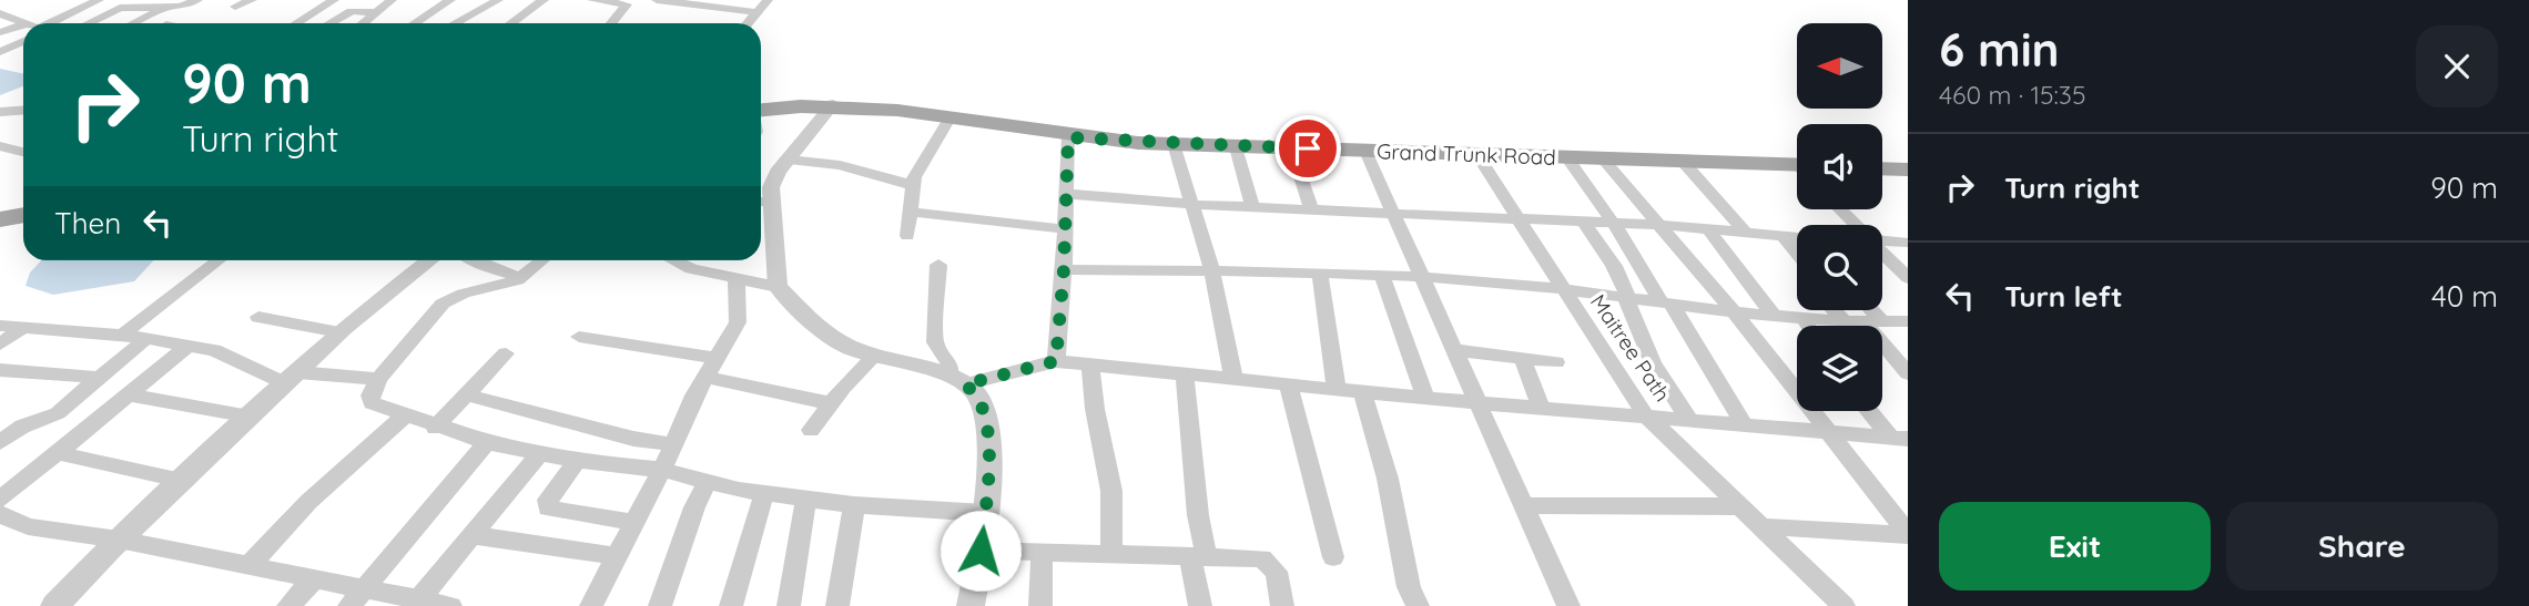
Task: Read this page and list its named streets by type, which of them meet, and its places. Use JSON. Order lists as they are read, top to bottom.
{
  "streets": {
    "main road": ["Grand Trunk Road"],
    "street": ["Maitree Path"]
  },
  "crossings": [
    ["Grand Trunk Road", "Maitree Path"]
  ],
  "north": "left",
  "page": {
    "heading": ["6 min", "460 m · 15:35"],
    "turn": ["90 m", "Turn right"],
    "list": [
      {
        "name": "Turn right",
        "value": "90 m"
      },
      {
        "name": "Turn left",
        "value": "40 m"
      }
    ],
    "then": "Then",
    "buttons": ["Exit", "Share"]
  }
}
